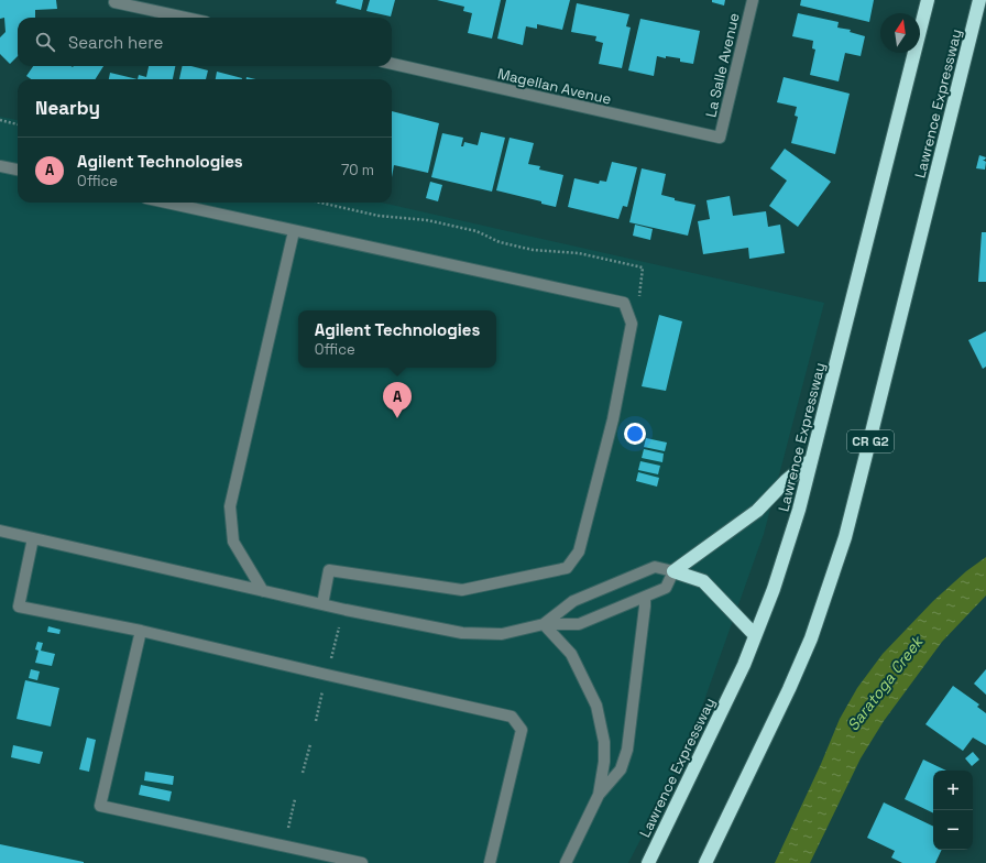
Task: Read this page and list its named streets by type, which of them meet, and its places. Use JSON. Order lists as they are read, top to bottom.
{
  "streets": {
    "highway": ["Lawrence Expressway", "CR G2"],
    "street": ["La Salle Avenue", "Magellan Avenue"]
  },
  "crossings": [
    ["La Salle Avenue", "Magellan Avenue"]
  ],
  "water": ["Saratoga Creek"],
  "north": "top",
  "page": {
    "search": "Search here",
    "heading": "Nearby",
    "list": [
      {
        "mark": "A",
        "name": "Agilent Technologies",
        "note": "Office",
        "value": "70 m"
      }
    ],
    "popup": ["Agilent Technologies", "Office"],
    "pins": "A",
    "map_buttons": ["+", "−"]
  }
}
